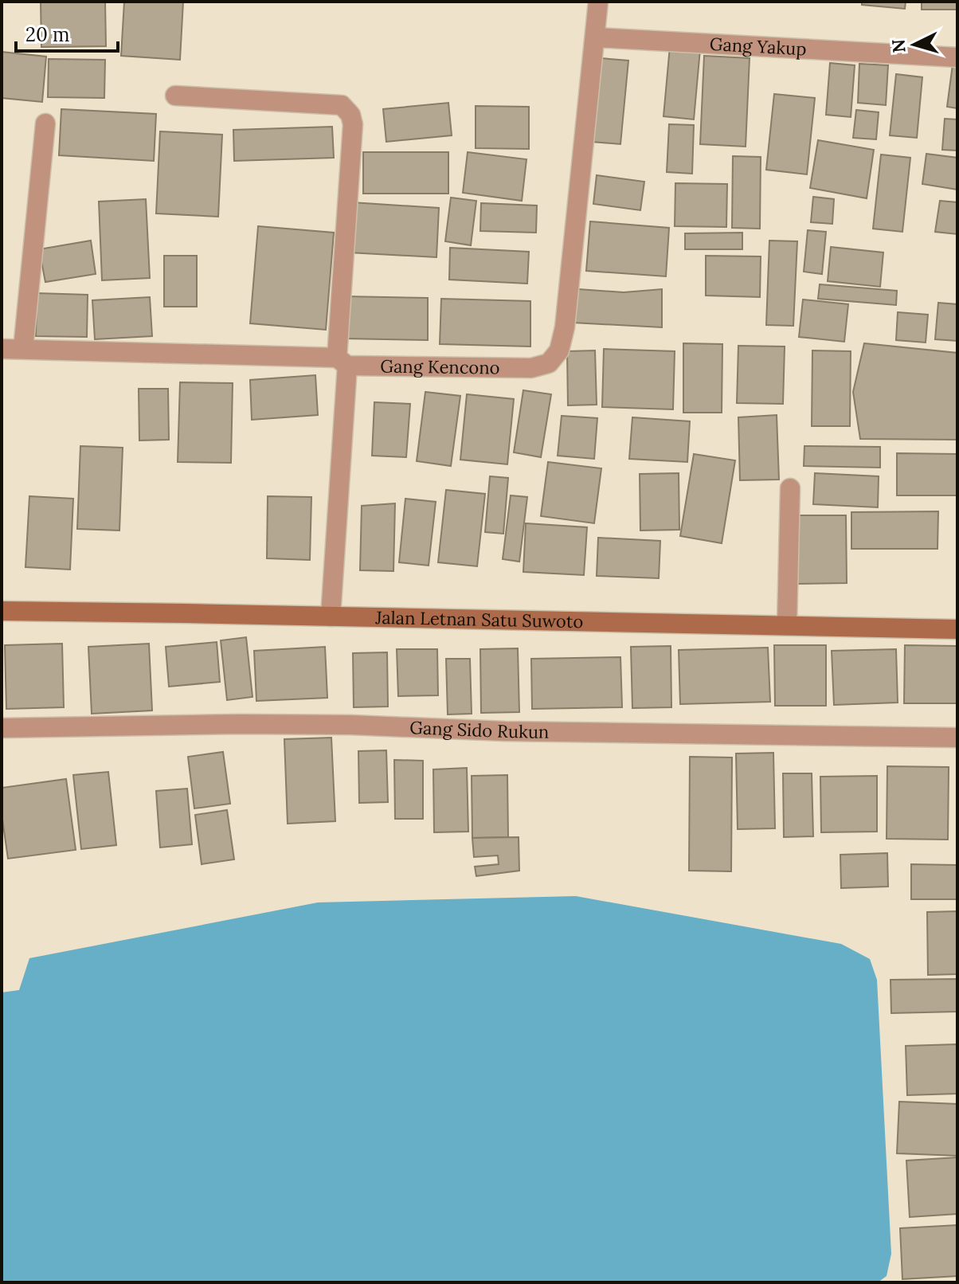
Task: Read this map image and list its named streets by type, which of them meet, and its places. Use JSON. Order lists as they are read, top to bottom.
{
  "streets": {
    "main road": ["Jalan Letnan Satu Suwoto"],
    "street": ["Gang Yakup", "Gang Kencono", "Gang Sido Rukun"]
  },
  "crossings": [
    ["Gang Yakup", "Gang Kencono"]
  ],
  "scale_bar": "20 m",
  "north": "left"
}
